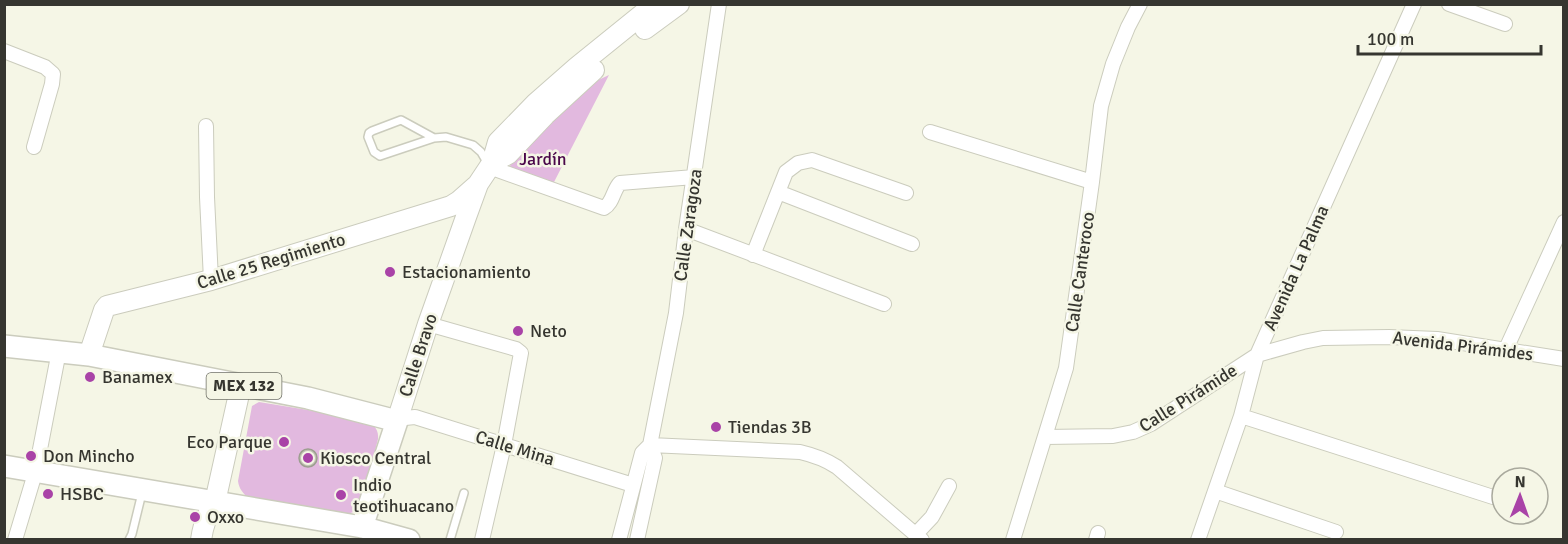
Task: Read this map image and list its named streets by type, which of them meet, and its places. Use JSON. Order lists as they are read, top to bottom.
{
  "streets": {
    "main road": ["Calle 25 Regimiento", "Calle Bravo", "MEX 132"],
    "street": [
      "Calle Zaragoza",
      "Avenida La Palma",
      "Calle Canteroco",
      "Avenida Pirámides",
      "Calle Pirámide",
      "Calle Mina"
    ]
  },
  "crossings": [
    ["Calle Zaragoza", "Calle Mina"],
    ["Calle 25 Regimiento", "Calle Bravo"],
    ["Calle 25 Regimiento", "MEX 132"],
    ["Avenida La Palma", "Avenida Pirámides"],
    ["Avenida La Palma", "Calle Pirámide"],
    ["Calle Canteroco", "Calle Pirámide"],
    ["Avenida Pirámides", "Calle Pirámide"],
    ["Calle Bravo", "MEX 132"],
    ["Calle Bravo", "Calle Mina"],
    ["MEX 132", "Calle Mina"]
  ],
  "parks": ["Jardín"],
  "places": [
    "Estacionamiento",
    "Neto",
    "Banamex",
    "Tiendas 3B",
    "Eco Parque",
    "Don Mincho",
    "Kiosco Central",
    "HSBC",
    "Indio teotihuacano",
    "Oxxo"
  ],
  "scale_bar": "100 m",
  "north": "top"
}
